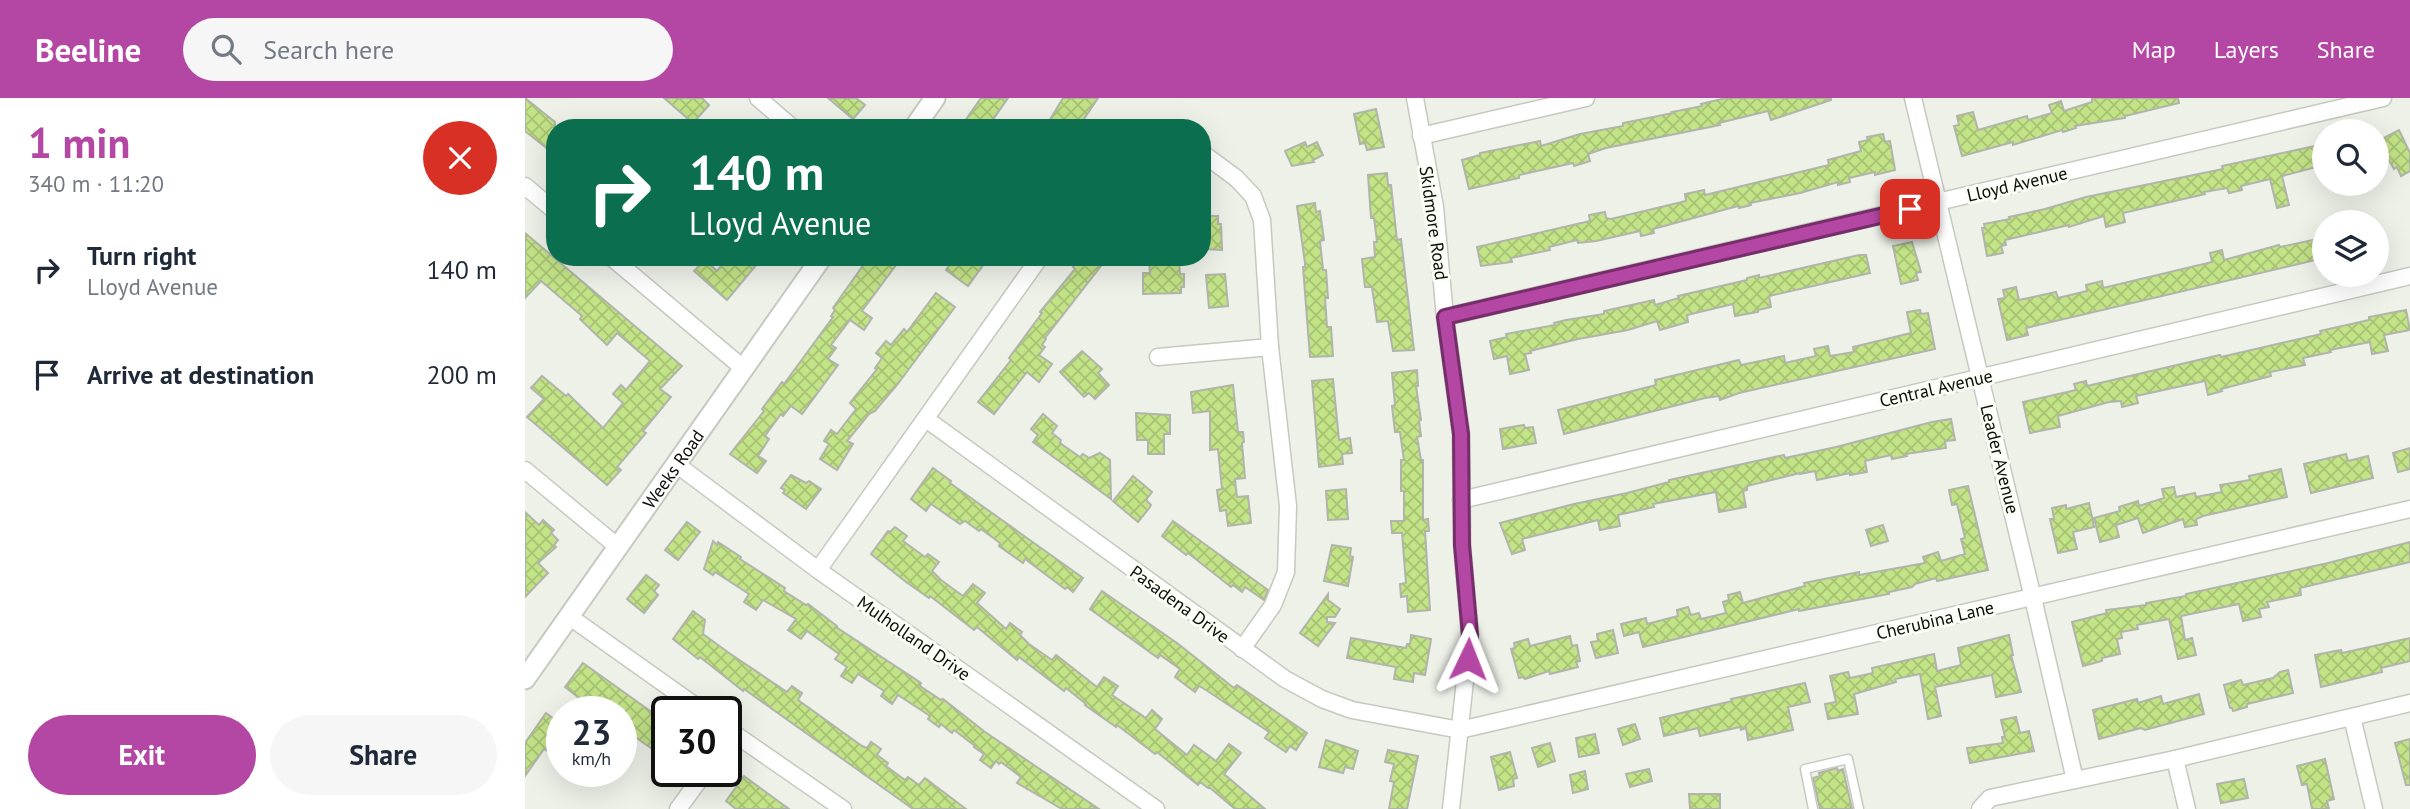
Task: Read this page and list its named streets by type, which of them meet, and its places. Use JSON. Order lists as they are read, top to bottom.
{
  "streets": {
    "street": [
      "Lloyd Avenue",
      "Skidmore Road",
      "Central Avenue",
      "Leader Avenue",
      "Weeks Road",
      "Pasadena Drive",
      "Cherubina Lane",
      "Mulholland Drive"
    ]
  },
  "crossings": [
    ["Lloyd Avenue", "Skidmore Road"],
    ["Lloyd Avenue", "Leader Avenue"],
    ["Skidmore Road", "Central Avenue"],
    ["Skidmore Road", "Pasadena Drive"],
    ["Skidmore Road", "Cherubina Lane"],
    ["Central Avenue", "Leader Avenue"],
    ["Leader Avenue", "Cherubina Lane"],
    ["Weeks Road", "Mulholland Drive"],
    ["Pasadena Drive", "Cherubina Lane"]
  ],
  "page": {
    "header": "Beeline",
    "search": "Search here",
    "nav": ["Map", "Layers", "Share"],
    "heading": ["1 min", "340 m · 11:20"],
    "turn": ["140 m", "Lloyd Avenue"],
    "list": [
      {
        "name": "Turn right",
        "note": "Lloyd Avenue",
        "value": "140 m"
      },
      {
        "name": "Arrive at destination",
        "value": "200 m"
      }
    ],
    "speed": "23 km/h",
    "limit": "30",
    "buttons": ["Exit", "Share"]
  }
}
